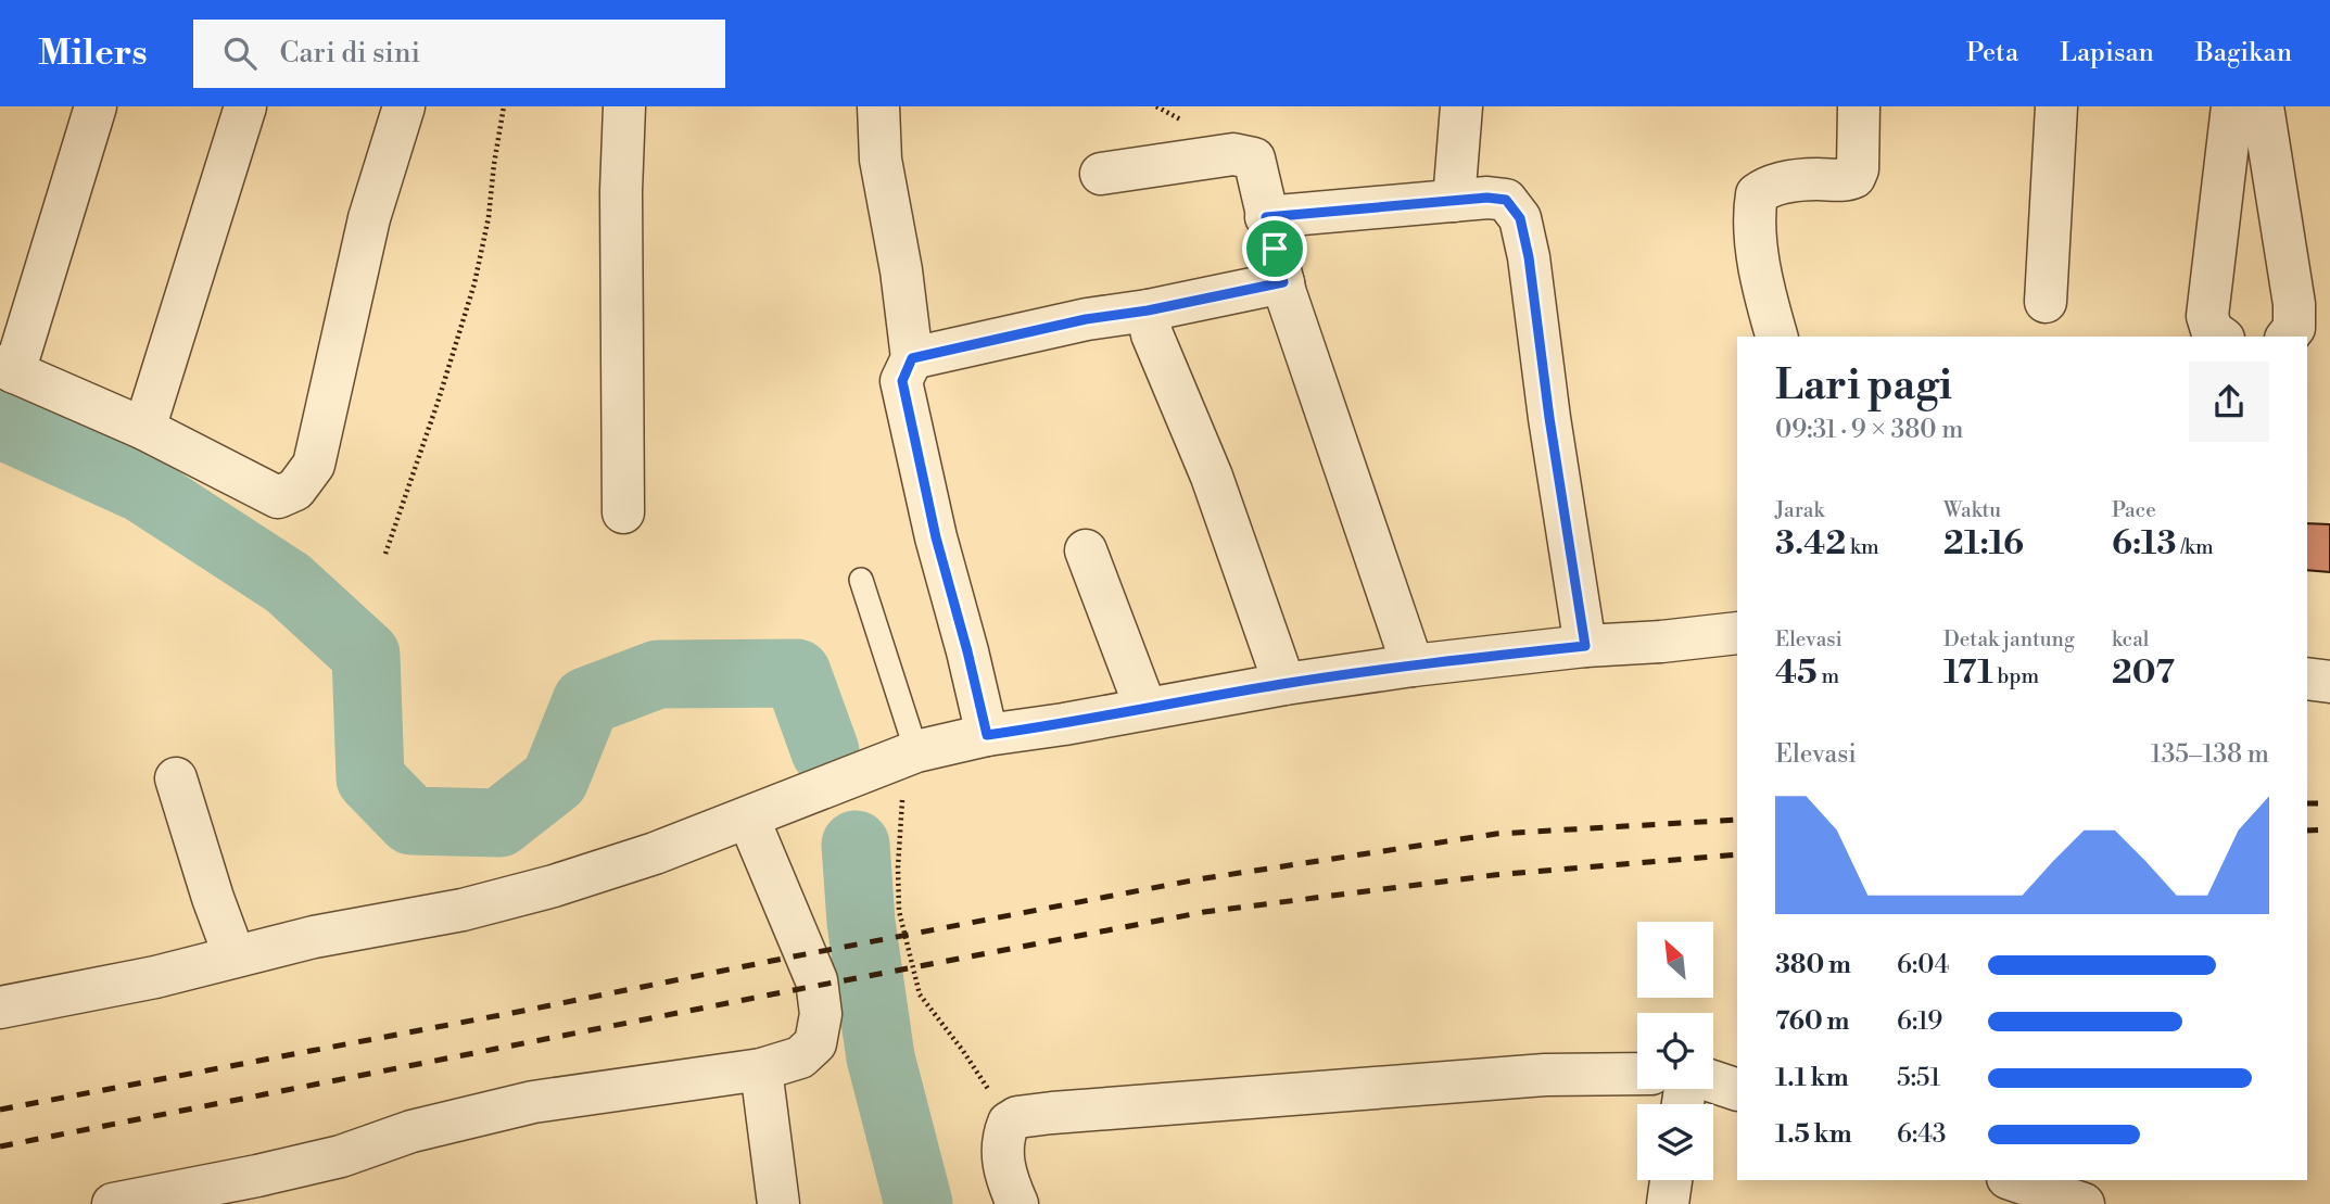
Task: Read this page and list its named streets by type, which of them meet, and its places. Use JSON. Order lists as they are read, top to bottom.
{
  "north": "top left",
  "page": {
    "header": "Milers",
    "search": "Cari di sini",
    "nav": ["Peta", "Lapisan", "Bagikan"],
    "heading": ["Lari pagi", "09:31 · 9 × 380 m"],
    "stats": [
      ["Jarak", "3.42 km"],
      ["Waktu", "21:16"],
      ["Pace", "6:13 /km"],
      ["Elevasi", "45 m"],
      ["Detak jantung", "171 bpm"],
      ["kcal", "207"]
    ],
    "chart": ["Elevasi", "135–138 m"],
    "list": [
      {
        "name": "380 m",
        "note": "6:04"
      },
      {
        "name": "760 m",
        "note": "6:19"
      },
      {
        "name": "1.1 km",
        "note": "5:51"
      },
      {
        "name": "1.5 km",
        "note": "6:43"
      }
    ]
  }
}
